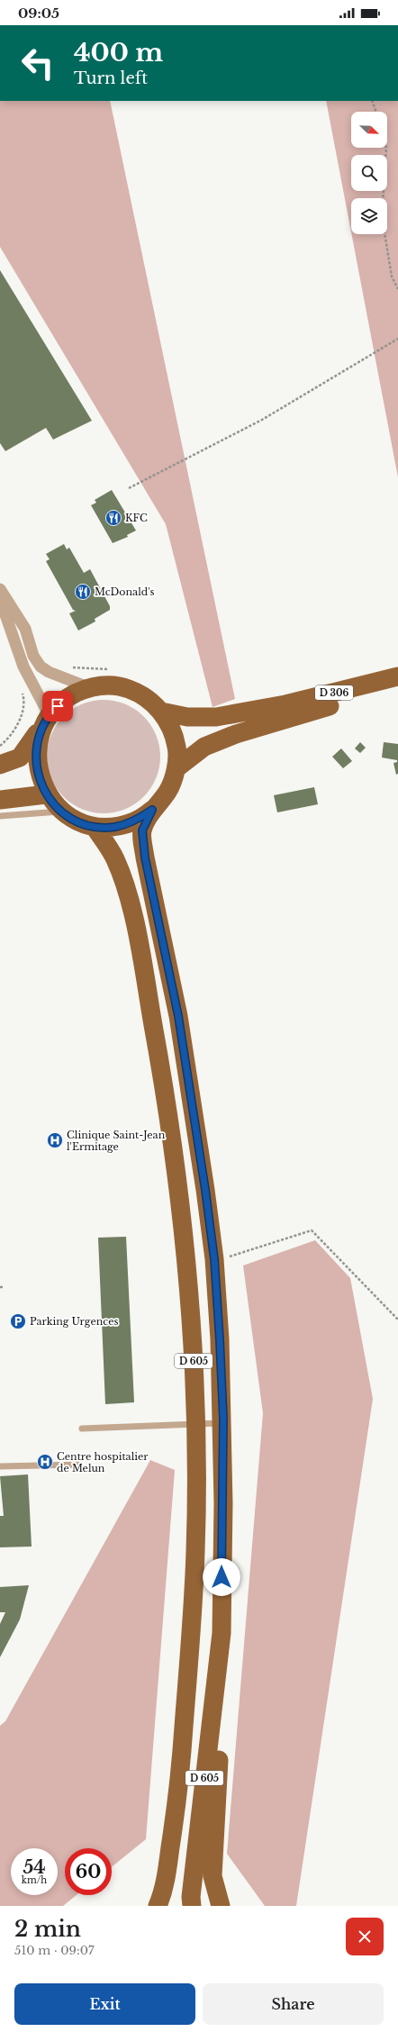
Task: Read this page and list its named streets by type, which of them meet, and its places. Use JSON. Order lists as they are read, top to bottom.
{
  "streets": {
    "main road": ["D 306", "D 605"]
  },
  "places": {
    "restaurant": ["KFC", "McDonald's"],
    "hospital": ["Clinique Saint-Jean l'Ermitage", "Centre hospitalier de Melun"],
    "parking": ["Parking Urgences"]
  },
  "north": "bottom right",
  "page": {
    "status": "09:05",
    "turn": ["400 m", "Turn left"],
    "speed": "54 km/h",
    "limit": "60",
    "heading": ["2 min", "510 m · 09:07"],
    "buttons": ["Exit", "Share"]
  }
}
